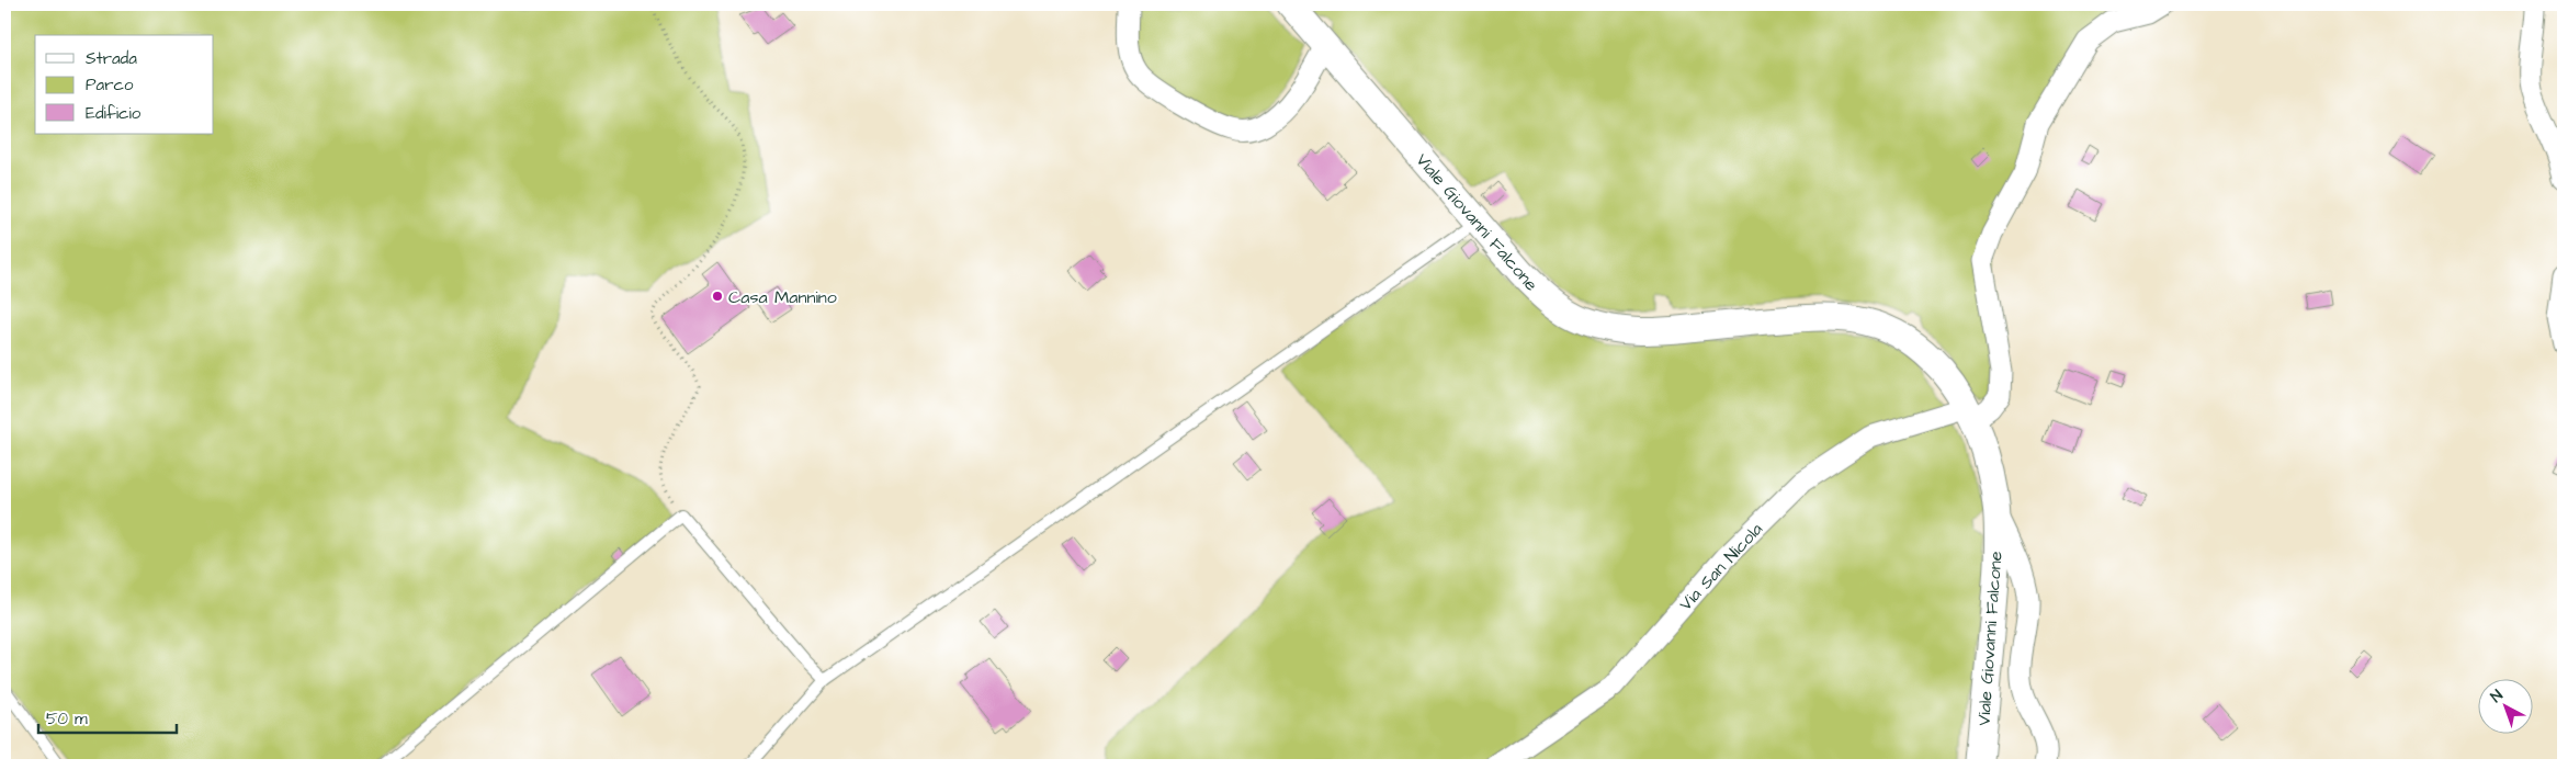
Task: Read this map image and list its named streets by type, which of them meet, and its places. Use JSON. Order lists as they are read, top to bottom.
{
  "streets": {
    "street": ["Viale Giovanni Falcone", "Via San Nicola"]
  },
  "crossings": [
    ["Viale Giovanni Falcone", "Via San Nicola"]
  ],
  "places": ["Casa Mannino"],
  "legend": ["Strada", "Parco", "Edificio"],
  "scale_bar": "50 m",
  "north": "top left"
}
